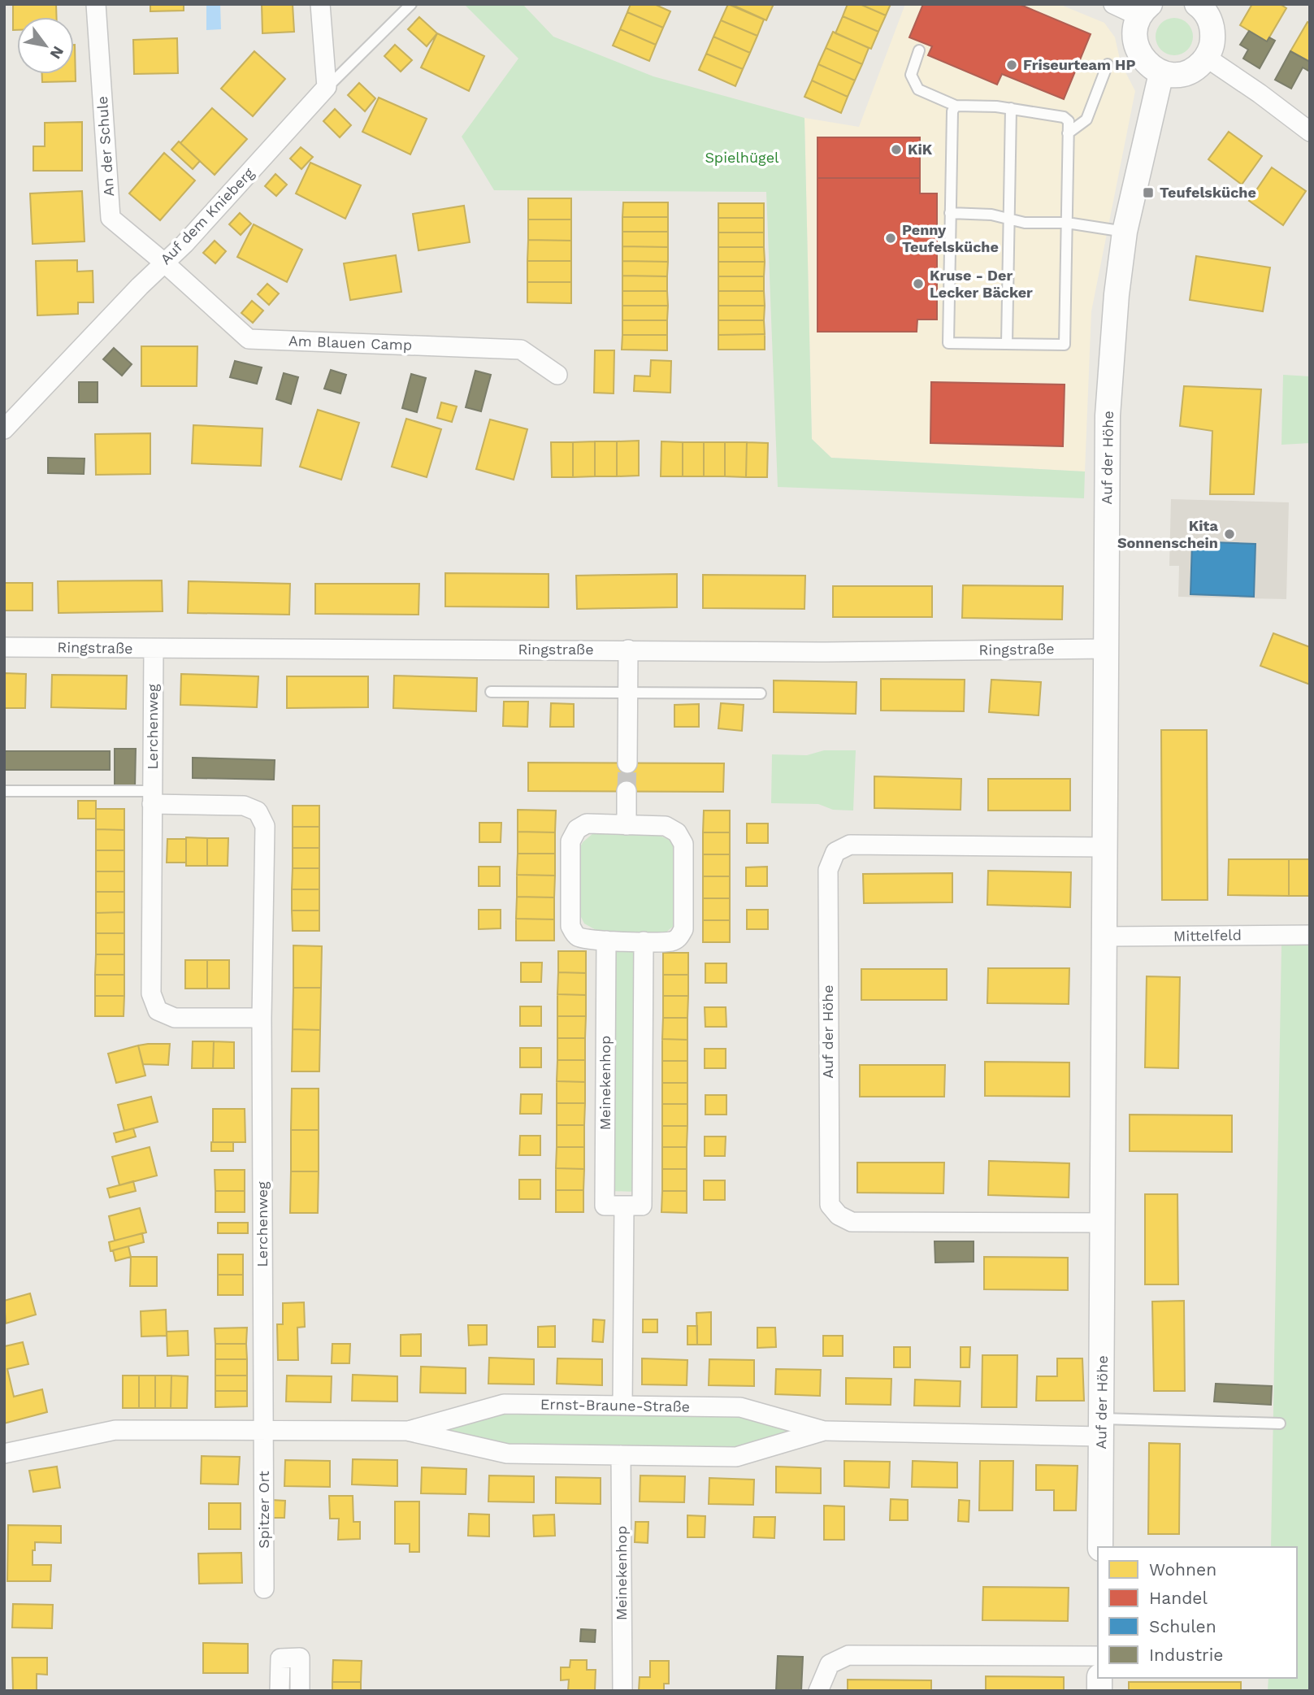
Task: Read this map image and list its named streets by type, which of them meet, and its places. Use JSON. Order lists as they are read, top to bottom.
{
  "streets": {
    "street": [
      "An der Schule",
      "Auf dem Knieberg",
      "Am Blauen Camp",
      "Auf der Höhe",
      "Ringstraße",
      "Lerchenweg",
      "Mittelfeld",
      "Meinekenhop",
      "Ernst-Braune-Straße",
      "Spitzer Ort"
    ]
  },
  "crossings": [
    ["An der Schule", "Auf dem Knieberg"],
    ["An der Schule", "Am Blauen Camp"],
    ["Auf dem Knieberg", "Am Blauen Camp"],
    ["Auf der Höhe", "Ringstraße"],
    ["Auf der Höhe", "Mittelfeld"],
    ["Auf der Höhe", "Ernst-Braune-Straße"],
    ["Ringstraße", "Lerchenweg"],
    ["Lerchenweg", "Ernst-Braune-Straße"],
    ["Lerchenweg", "Spitzer Ort"],
    ["Meinekenhop", "Ernst-Braune-Straße"],
    ["Ernst-Braune-Straße", "Spitzer Ort"]
  ],
  "parks": ["Spielhügel"],
  "places": {
    "other": [
      "Friseurteam HP",
      "KiK",
      "Penny Teufelsküche",
      "Kruse - Der Lecker Bäcker",
      "Kita Sonnenschein"
    ],
    "transit": ["Teufelsküche"]
  },
  "legend": [
    "Wohnen",
    "Handel",
    "Schulen",
    "Industrie"
  ],
  "north": "bottom right"
}
